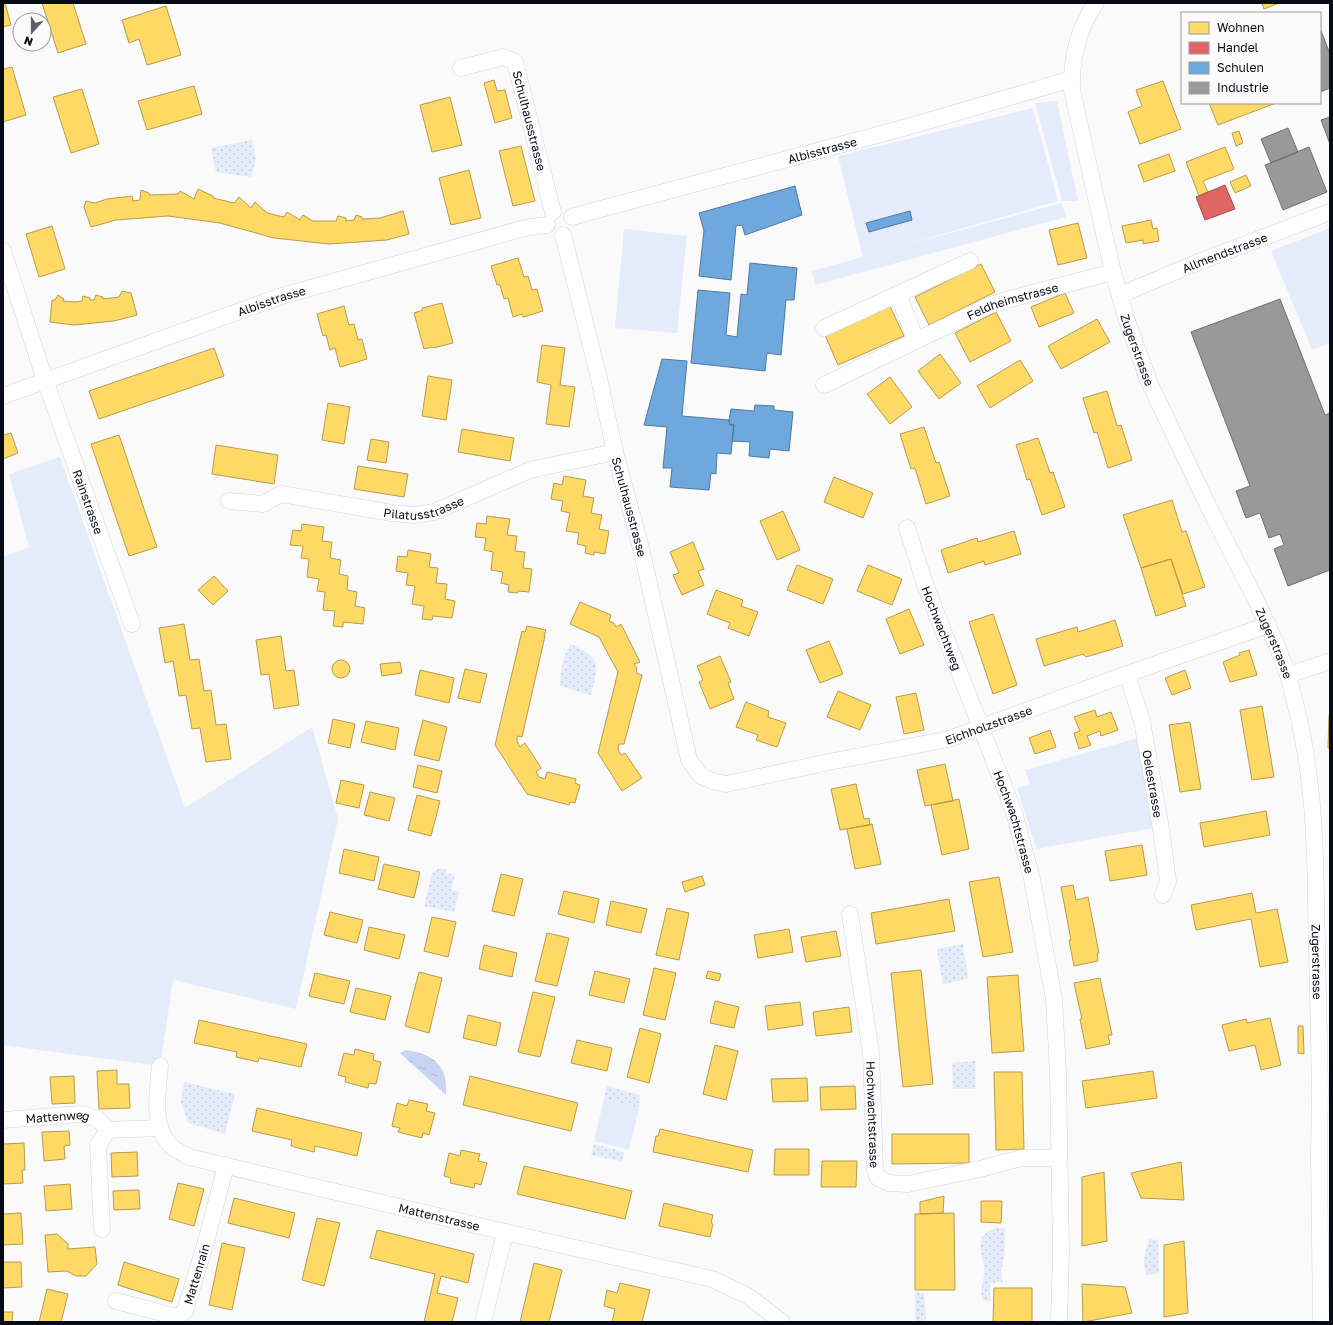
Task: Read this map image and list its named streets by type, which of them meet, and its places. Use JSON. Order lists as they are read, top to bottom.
{
  "streets": {
    "street": [
      "Schulhausstrasse",
      "Albisstrasse",
      "Allmendstrasse",
      "Feldheimstrasse",
      "Zugerstrasse",
      "Rainstrasse",
      "Pilatusstrasse",
      "Hochwachtweg",
      "Eichholzstrasse",
      "Oelestrasse",
      "Hochwachtstrasse",
      "Mattenweg",
      "Mattenstrasse",
      "Mattenrain"
    ]
  },
  "crossings": [
    ["Schulhausstrasse", "Albisstrasse"],
    ["Schulhausstrasse", "Pilatusstrasse"],
    ["Schulhausstrasse", "Eichholzstrasse"],
    ["Albisstrasse", "Zugerstrasse"],
    ["Albisstrasse", "Rainstrasse"],
    ["Allmendstrasse", "Zugerstrasse"],
    ["Feldheimstrasse", "Zugerstrasse"],
    ["Zugerstrasse", "Eichholzstrasse"],
    ["Hochwachtweg", "Eichholzstrasse"],
    ["Hochwachtweg", "Hochwachtstrasse"],
    ["Eichholzstrasse", "Oelestrasse"],
    ["Eichholzstrasse", "Hochwachtstrasse"],
    ["Mattenstrasse", "Mattenrain"]
  ],
  "legend": [
    "Wohnen",
    "Handel",
    "Schulen",
    "Industrie"
  ],
  "north": "bottom"
}
